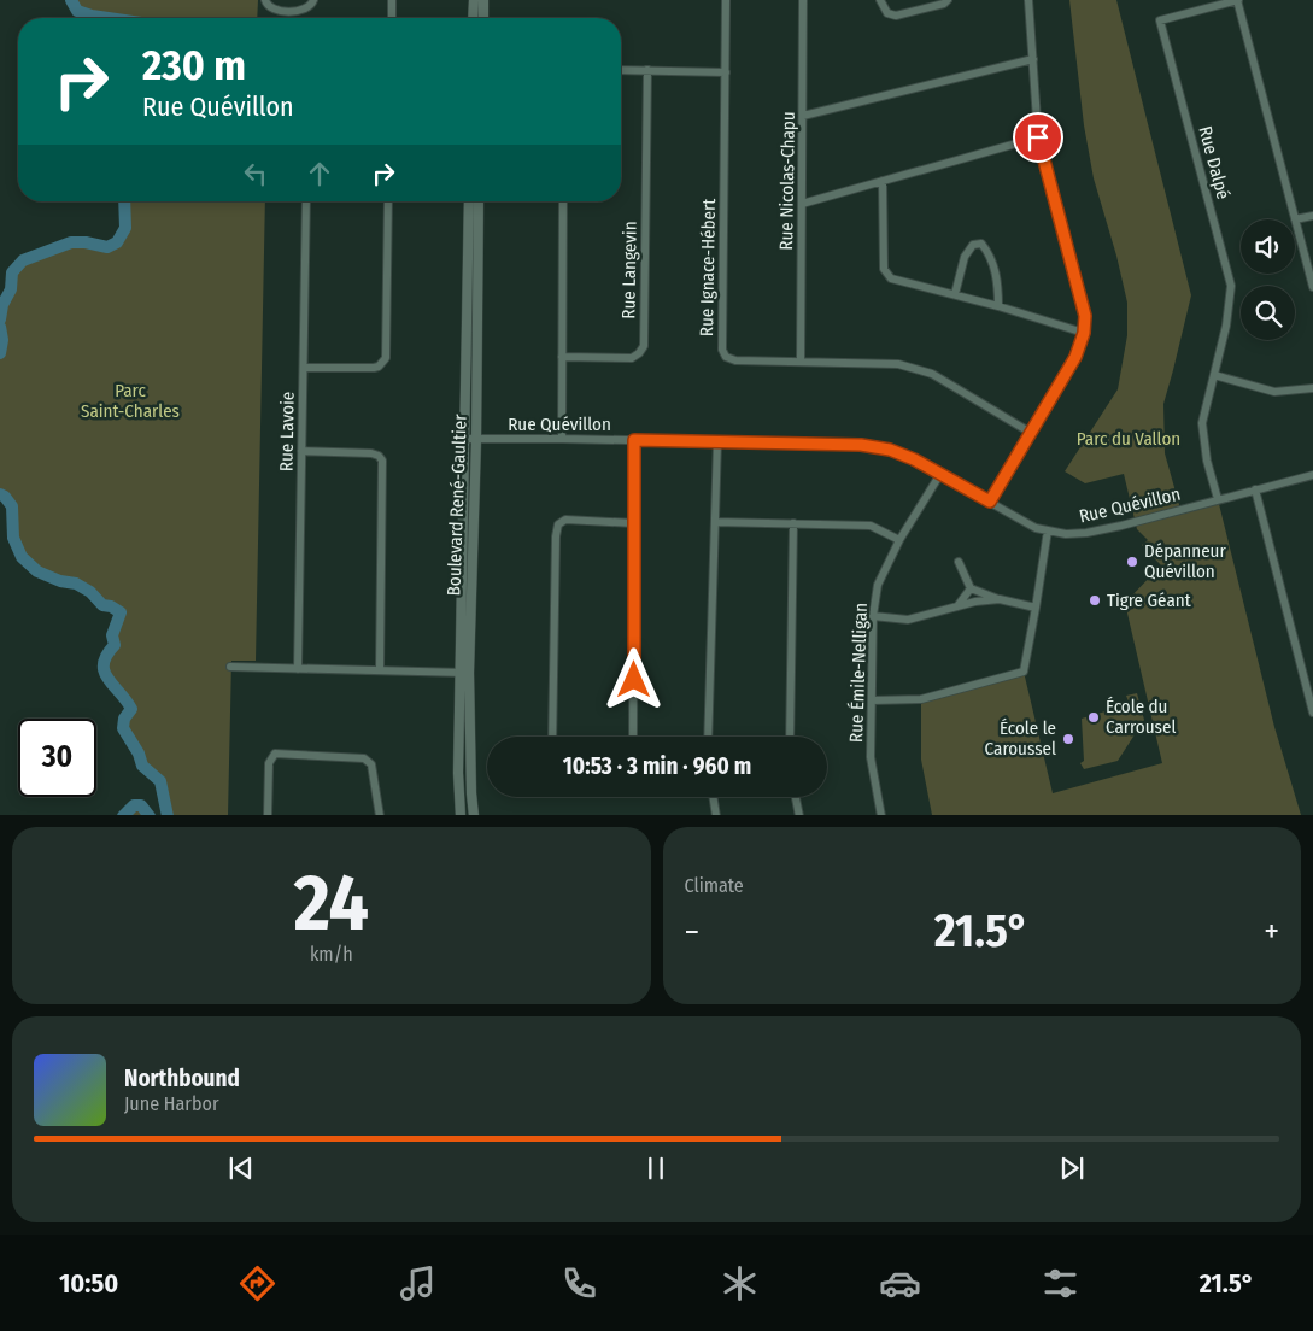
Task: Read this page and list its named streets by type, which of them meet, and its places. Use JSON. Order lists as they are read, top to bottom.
{
  "streets": {
    "street": [
      "Rue Dalpé",
      "Rue Nicolas-Chapu",
      "Rue Ignace-Hébert",
      "Rue Langevin",
      "Rue Quévillon",
      "Rue Lavoie",
      "Boulevard René-Gaultier",
      "Rue Émile-Nelligan"
    ]
  },
  "crossings": [
    ["Rue Dalpé", "Rue Quévillon"],
    ["Rue Nicolas-Chapu", "Rue Ignace-Hébert"],
    ["Rue Quévillon", "Boulevard René-Gaultier"],
    ["Rue Quévillon", "Rue Émile-Nelligan"]
  ],
  "parks": ["Parc Saint-Charles", "Parc du Vallon"],
  "places": [
    "Dépanneur Quévillon",
    "Tigre Géant",
    "École du Carrousel",
    "École le Caroussel"
  ],
  "page": {
    "turn": ["230 m", "Rue Quévillon"],
    "limit": "30",
    "trip": "10:53 · 3 min · 960 m",
    "tile": [
      ["24", "km/h"],
      "Climate"
    ],
    "heat": ["−", "21.5°", "+"],
    "song": ["Northbound", "June Harbor"],
    "tabs": ["10:50", "21.5°"]
  }
}
